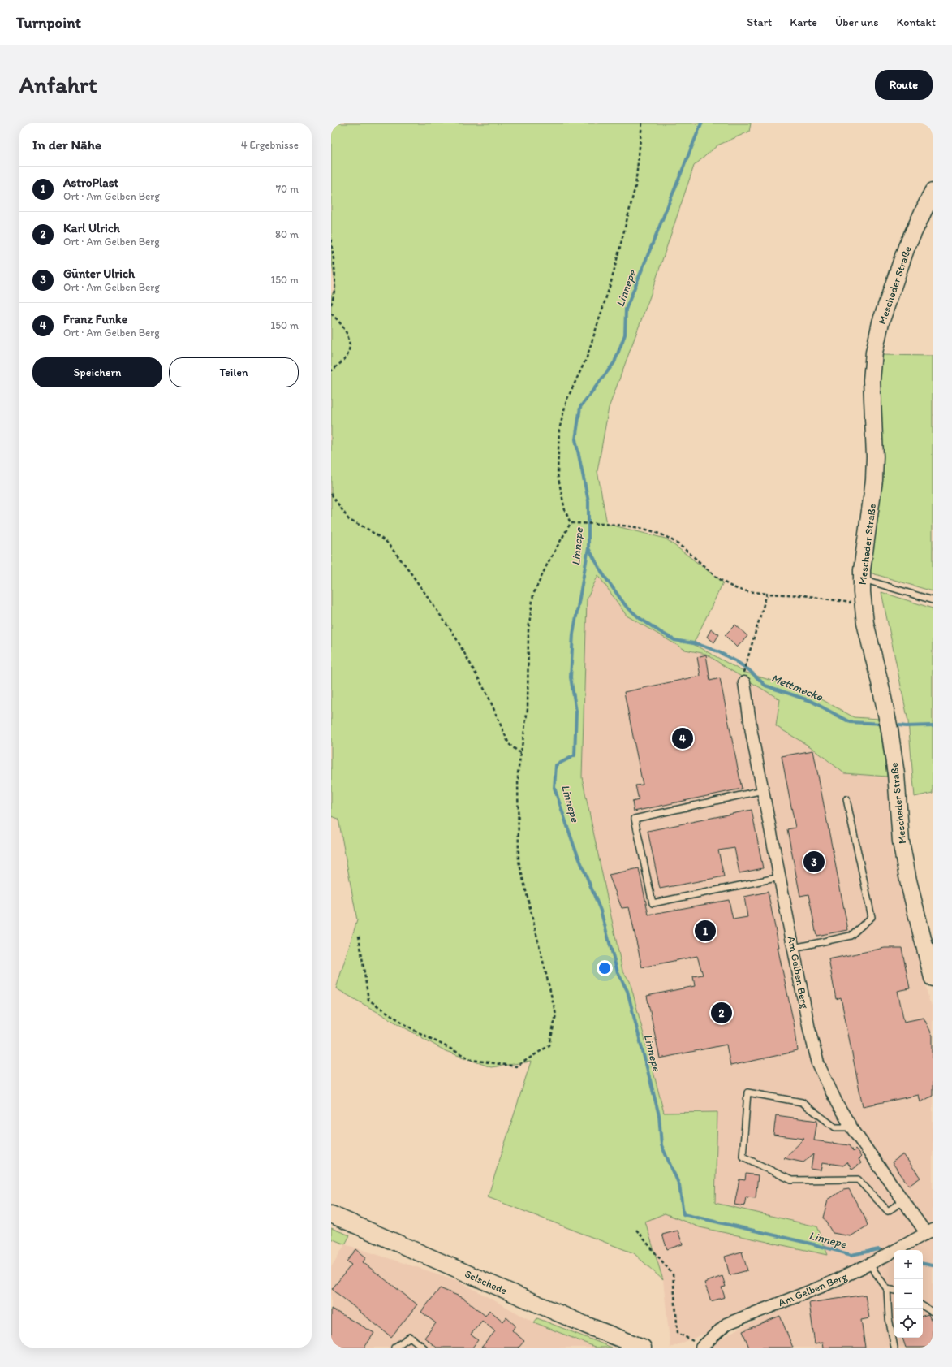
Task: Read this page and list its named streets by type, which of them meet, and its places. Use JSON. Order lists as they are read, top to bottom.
{
  "streets": {
    "main road": ["Mescheder Straße", "Selschede"],
    "street": ["Am Gelben Berg"]
  },
  "water": ["Linnepe", "Mettmecke"],
  "page": {
    "header": "Turnpoint",
    "nav": [
      "Start",
      "Karte",
      "Über uns",
      "Kontakt"
    ],
    "buttons": [
      "Route",
      ["Speichern", "Teilen"]
    ],
    "title": "Anfahrt",
    "heading": ["In der Nähe", "4 Ergebnisse"],
    "list": [
      {
        "mark": "1",
        "name": "AstroPlast",
        "note": "Ort · Am Gelben Berg",
        "value": "70 m"
      },
      {
        "mark": "2",
        "name": "Karl Ulrich",
        "note": "Ort · Am Gelben Berg",
        "value": "80 m"
      },
      {
        "mark": "3",
        "name": "Günter Ulrich",
        "note": "Ort · Am Gelben Berg",
        "value": "150 m"
      },
      {
        "mark": "4",
        "name": "Franz Funke",
        "note": "Ort · Am Gelben Berg",
        "value": "150 m"
      }
    ],
    "pins": [
      "4",
      "3",
      "1",
      "2"
    ],
    "map_buttons": ["+", "−"]
  }
}
